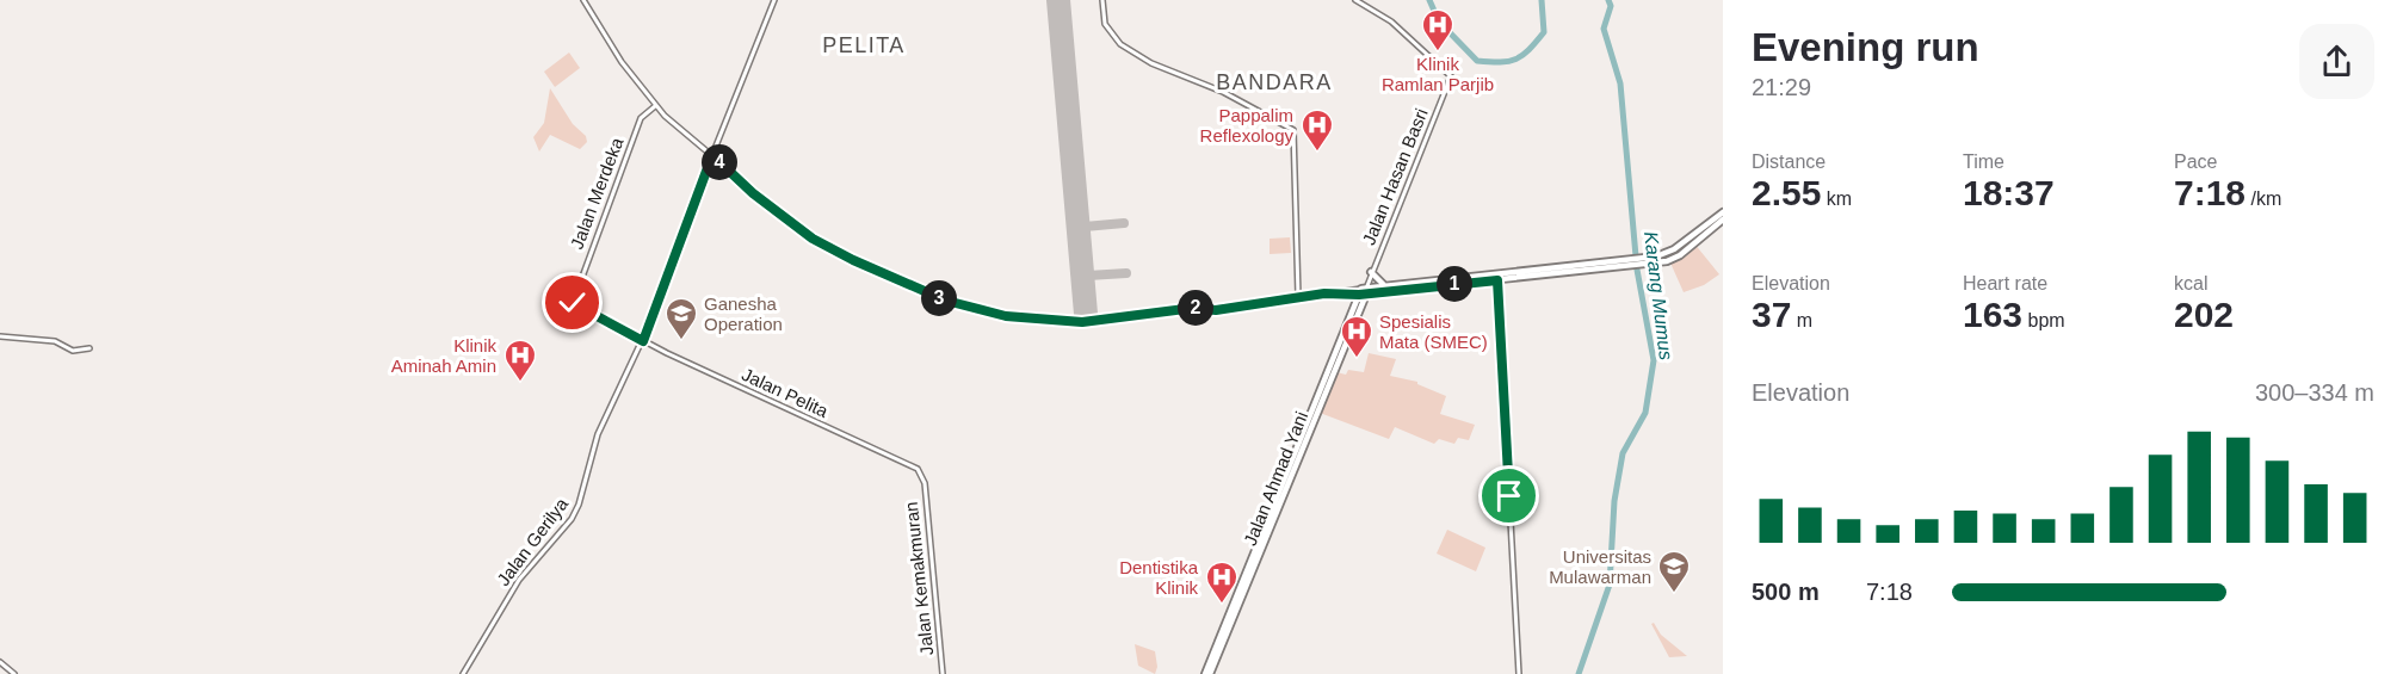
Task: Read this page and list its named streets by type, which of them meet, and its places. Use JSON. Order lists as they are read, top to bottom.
{
  "streets": {
    "main road": ["Jalan Ahmad Yani"],
    "street": [
      "Jalan Hasan Basri",
      "Jalan Merdeka",
      "Jalan Pelita",
      "Jalan Gerilya",
      "Jalan Kemakmuran"
    ]
  },
  "crossings": [
    ["Jalan Hasan Basri", "Jalan Ahmad Yani"],
    ["Jalan Merdeka", "Jalan Pelita"],
    ["Jalan Merdeka", "Jalan Gerilya"],
    ["Jalan Pelita", "Jalan Gerilya"],
    ["Jalan Pelita", "Jalan Kemakmuran"]
  ],
  "districts": ["PELITA", "BANDARA"],
  "water": ["Karang Mumus"],
  "places": {
    "hospital": [
      "Klinik Ramlan Parjib",
      "Pappalim Reflexology",
      "Spesialis Mata (SMEC)",
      "Klinik Aminah Amin",
      "Dentistika Klinik"
    ],
    "school or university": ["Ganesha Operation", "Universitas Mulawarman"]
  },
  "page": {
    "heading": ["Evening run", "21:29"],
    "stats": [
      ["Distance", "2.55 km"],
      ["Time", "18:37"],
      ["Pace", "7:18 /km"],
      ["Elevation", "37 m"],
      ["Heart rate", "163 bpm"],
      ["kcal", "202"]
    ],
    "pins": [
      "4",
      "1",
      "3",
      "2"
    ],
    "chart": ["Elevation", "300–334 m"],
    "list": [
      {
        "name": "500 m",
        "note": "7:18"
      }
    ]
  }
}
